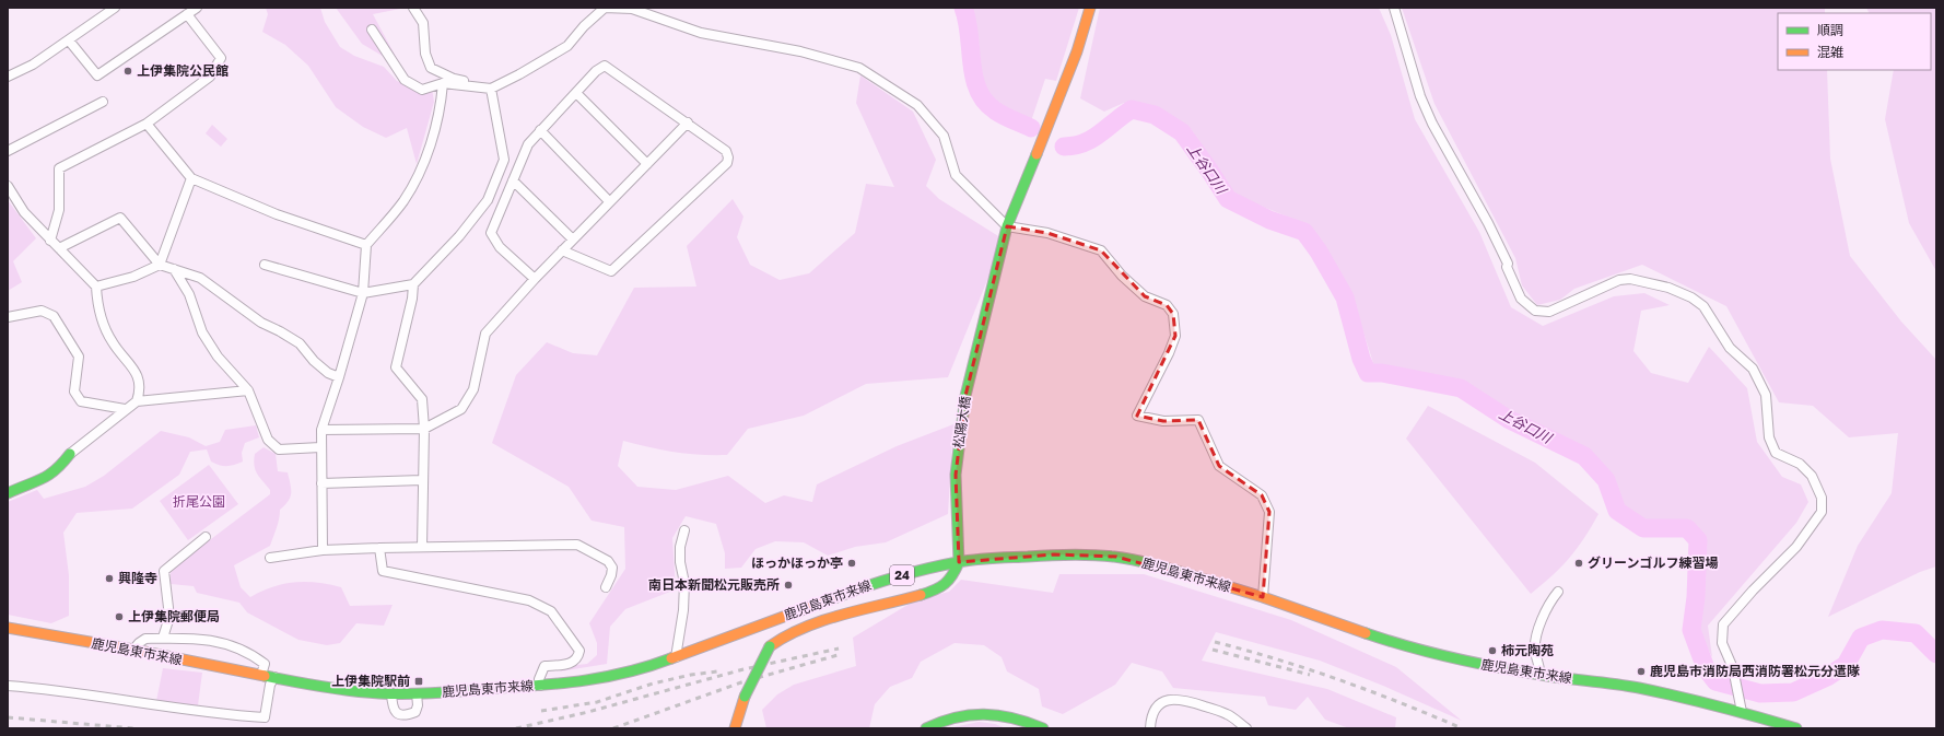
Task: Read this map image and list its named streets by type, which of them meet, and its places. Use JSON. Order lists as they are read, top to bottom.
{
  "streets": {
    "main road": ["松陽大橋", "24", "鹿児島東市来線"]
  },
  "crossings": [
    ["松陽大橋", "鹿児島東市来線"]
  ],
  "water": ["上谷口川"],
  "parks": ["折尾公園"],
  "places": {
    "other": [
      "上伊集院公民館",
      "ほっかほっか亭",
      "グリーンゴルフ練習場",
      "興隆寺",
      "南日本新聞松元販売所",
      "上伊集院郵便局",
      "柿元陶苑",
      "鹿児島市消防局西消防署松元分遣隊"
    ],
    "transit": ["上伊集院駅前"]
  },
  "legend": ["順調", "混雑"]
}
